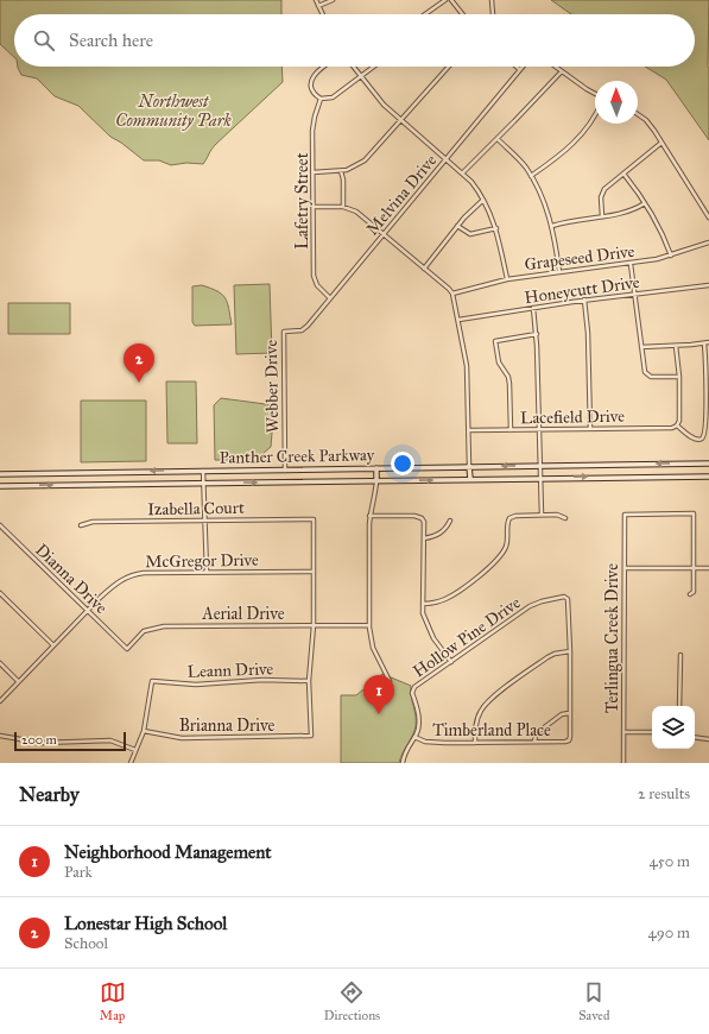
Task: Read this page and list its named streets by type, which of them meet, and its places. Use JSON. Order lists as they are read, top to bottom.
{
  "streets": {
    "main road": ["Panther Creek Parkway"],
    "street": [
      "Melvina Drive",
      "Lafetry Street",
      "Grapeseed Drive",
      "Honeycutt Drive",
      "Webber Drive",
      "Lacefield Drive",
      "Izabella Court",
      "McGregor Drive",
      "Dianna Drive",
      "Aerial Drive",
      "Hollow Pine Drive",
      "Terlingua Creek Drive",
      "Leann Drive",
      "Brianna Drive",
      "Timberland Place"
    ]
  },
  "crossings": [
    ["Melvina Drive", "Lafetry Street"],
    ["Melvina Drive", "Webber Drive"],
    ["Webber Drive", "Panther Creek Parkway"],
    ["Izabella Court", "McGregor Drive"],
    ["McGregor Drive", "Dianna Drive"],
    ["Dianna Drive", "Aerial Drive"],
    ["Hollow Pine Drive", "Timberland Place"],
    ["Leann Drive", "Brianna Drive"]
  ],
  "parks": ["Northwest Community Park"],
  "scale_bar": "200 m",
  "north": "top",
  "page": {
    "search": "Search here",
    "pins": ["2", "1"],
    "scale": "200 m",
    "heading": ["Nearby", "2 results"],
    "list": [
      {
        "mark": "1",
        "name": "Neighborhood Management",
        "note": "Park",
        "value": "450 m"
      },
      {
        "mark": "2",
        "name": "Lonestar High School",
        "note": "School",
        "value": "490 m"
      }
    ],
    "nav": ["Map", "Directions", "Saved"]
  }
}
